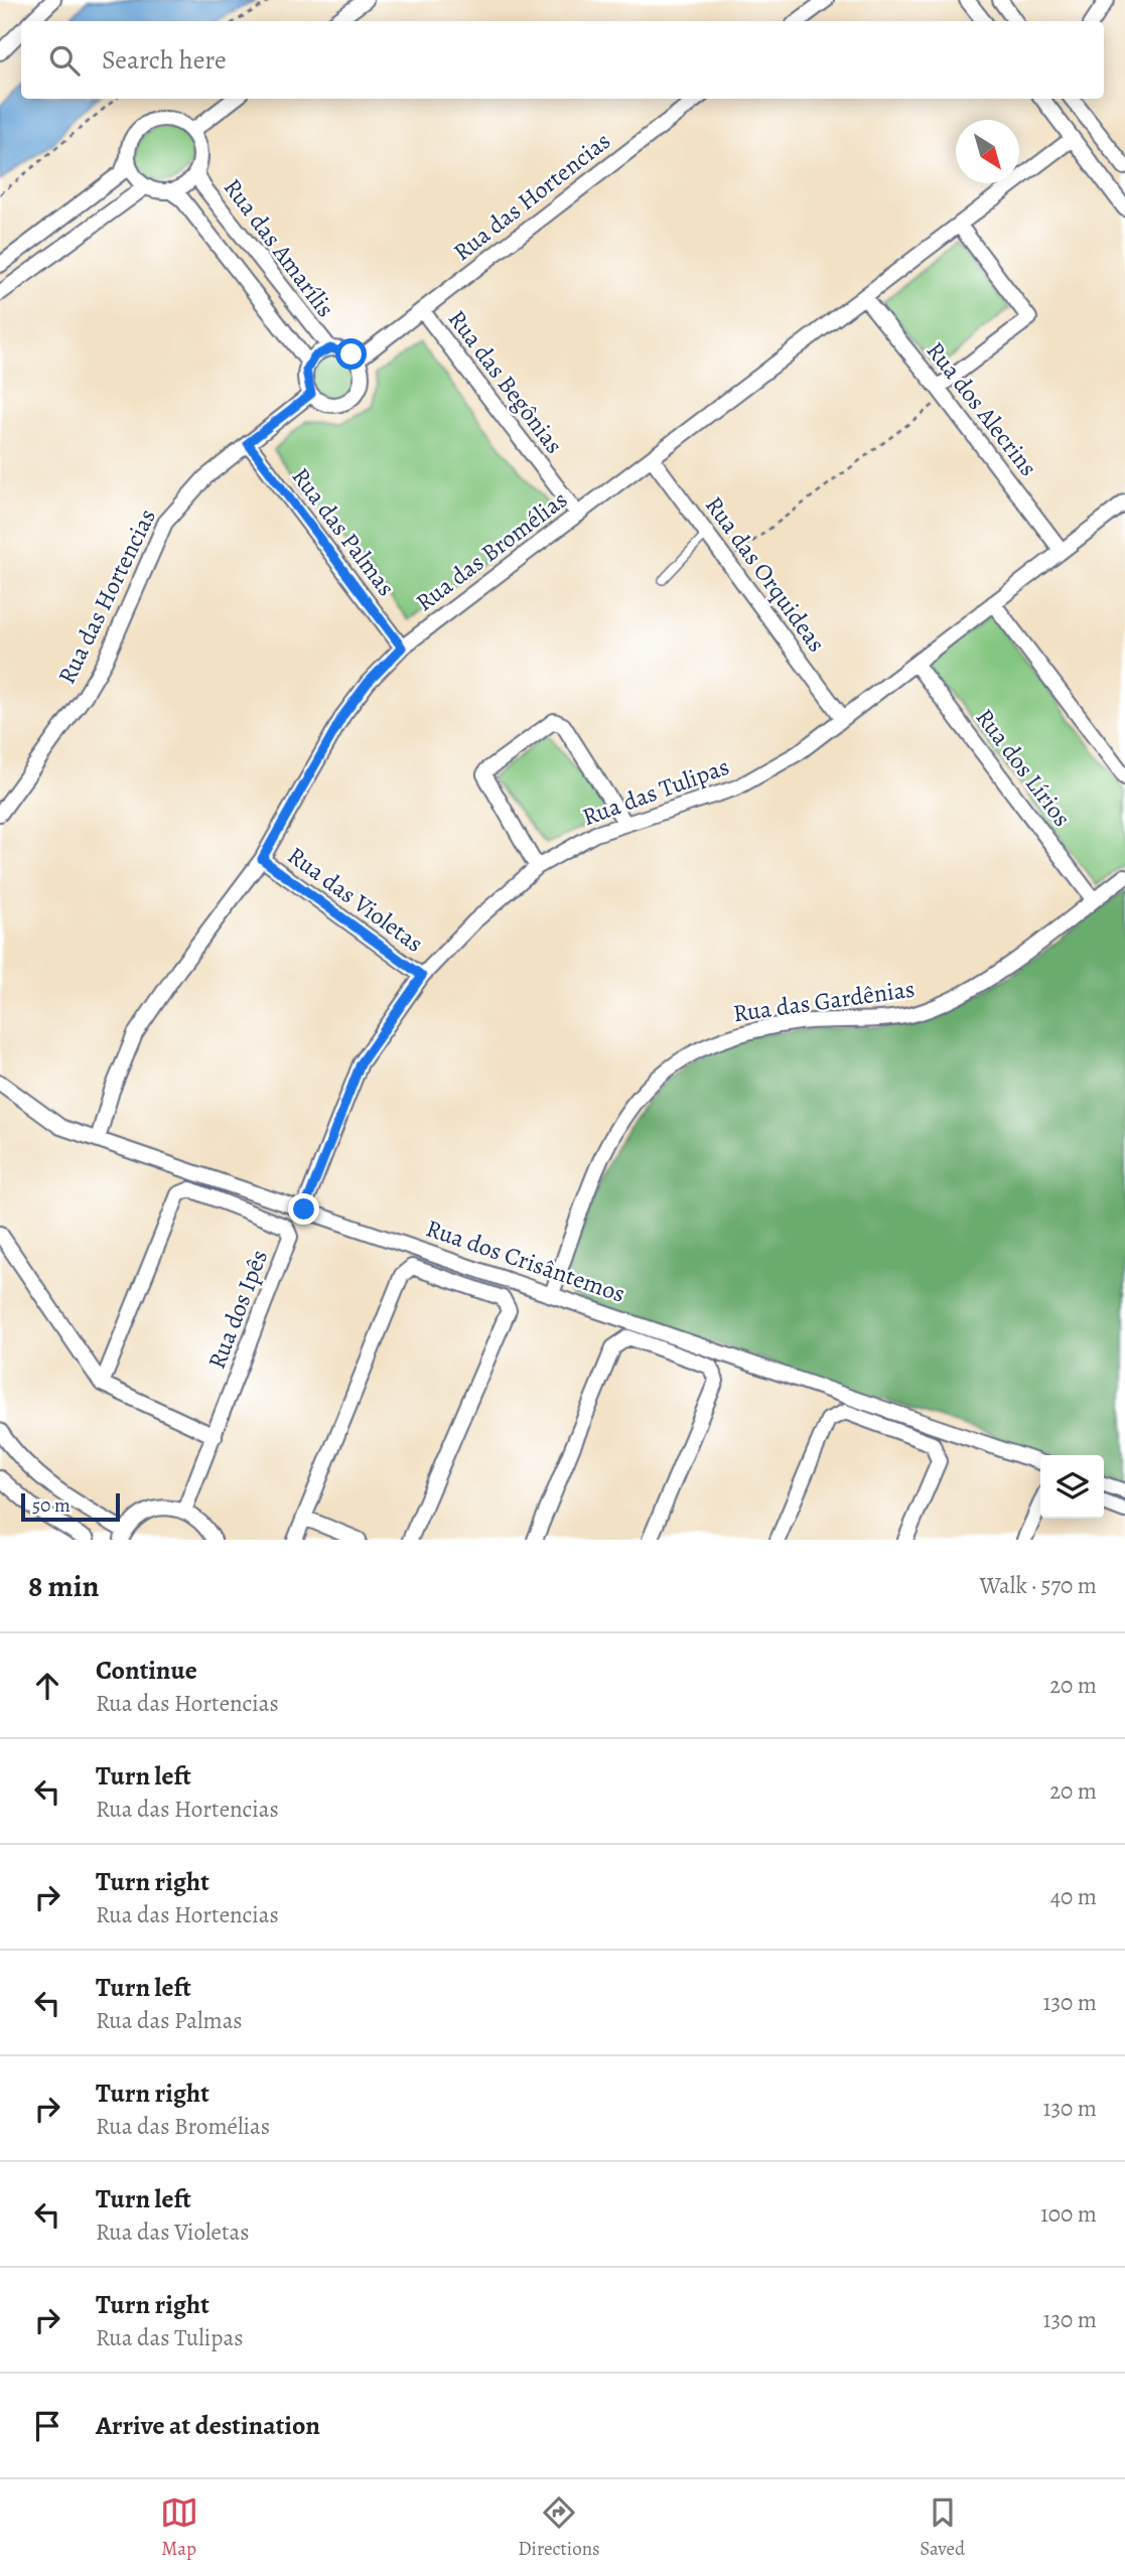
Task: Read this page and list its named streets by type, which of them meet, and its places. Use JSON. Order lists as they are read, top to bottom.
{
  "streets": {
    "street": [
      "Rua das Hortencias",
      "Rua das Amarílis",
      "Rua das Begônias",
      "Rua dos Alecrins",
      "Rua das Palmas",
      "Rua das Bromélias",
      "Rua das Orquideas",
      "Rua dos Lírios",
      "Rua das Tulipas",
      "Rua das Violetas",
      "Rua das Gardênias",
      "Rua dos Crisântemos",
      "Rua dos Ipês"
    ]
  },
  "crossings": [
    ["Rua das Hortencias", "Rua das Amarílis"],
    ["Rua das Hortencias", "Rua das Begônias"],
    ["Rua das Hortencias", "Rua das Palmas"],
    ["Rua das Begônias", "Rua das Bromélias"],
    ["Rua dos Alecrins", "Rua das Bromélias"],
    ["Rua dos Alecrins", "Rua das Tulipas"],
    ["Rua das Palmas", "Rua das Bromélias"],
    ["Rua das Bromélias", "Rua das Orquideas"],
    ["Rua das Bromélias", "Rua das Violetas"],
    ["Rua das Bromélias", "Rua dos Crisântemos"],
    ["Rua das Orquideas", "Rua das Tulipas"],
    ["Rua dos Lírios", "Rua das Tulipas"],
    ["Rua dos Lírios", "Rua das Gardênias"],
    ["Rua das Tulipas", "Rua das Violetas"],
    ["Rua das Tulipas", "Rua dos Crisântemos"],
    ["Rua das Gardênias", "Rua dos Crisântemos"]
  ],
  "scale_bar": "50 m",
  "north": "bottom right",
  "page": {
    "search": "Search here",
    "scale": "50 m",
    "heading": ["8 min", "Walk · 570 m"],
    "list": [
      ["Continue", "Rua das Hortencias", "20 m"],
      ["Turn left", "Rua das Hortencias", "20 m"],
      ["Turn right", "Rua das Hortencias", "40 m"],
      ["Turn left", "Rua das Palmas", "130 m"],
      ["Turn right", "Rua das Bromélias", "130 m"],
      ["Turn left", "Rua das Violetas", "100 m"],
      ["Turn right", "Rua das Tulipas", "130 m"],
      "Arrive at destination"
    ],
    "nav": ["Map", "Directions", "Saved"]
  }
}
